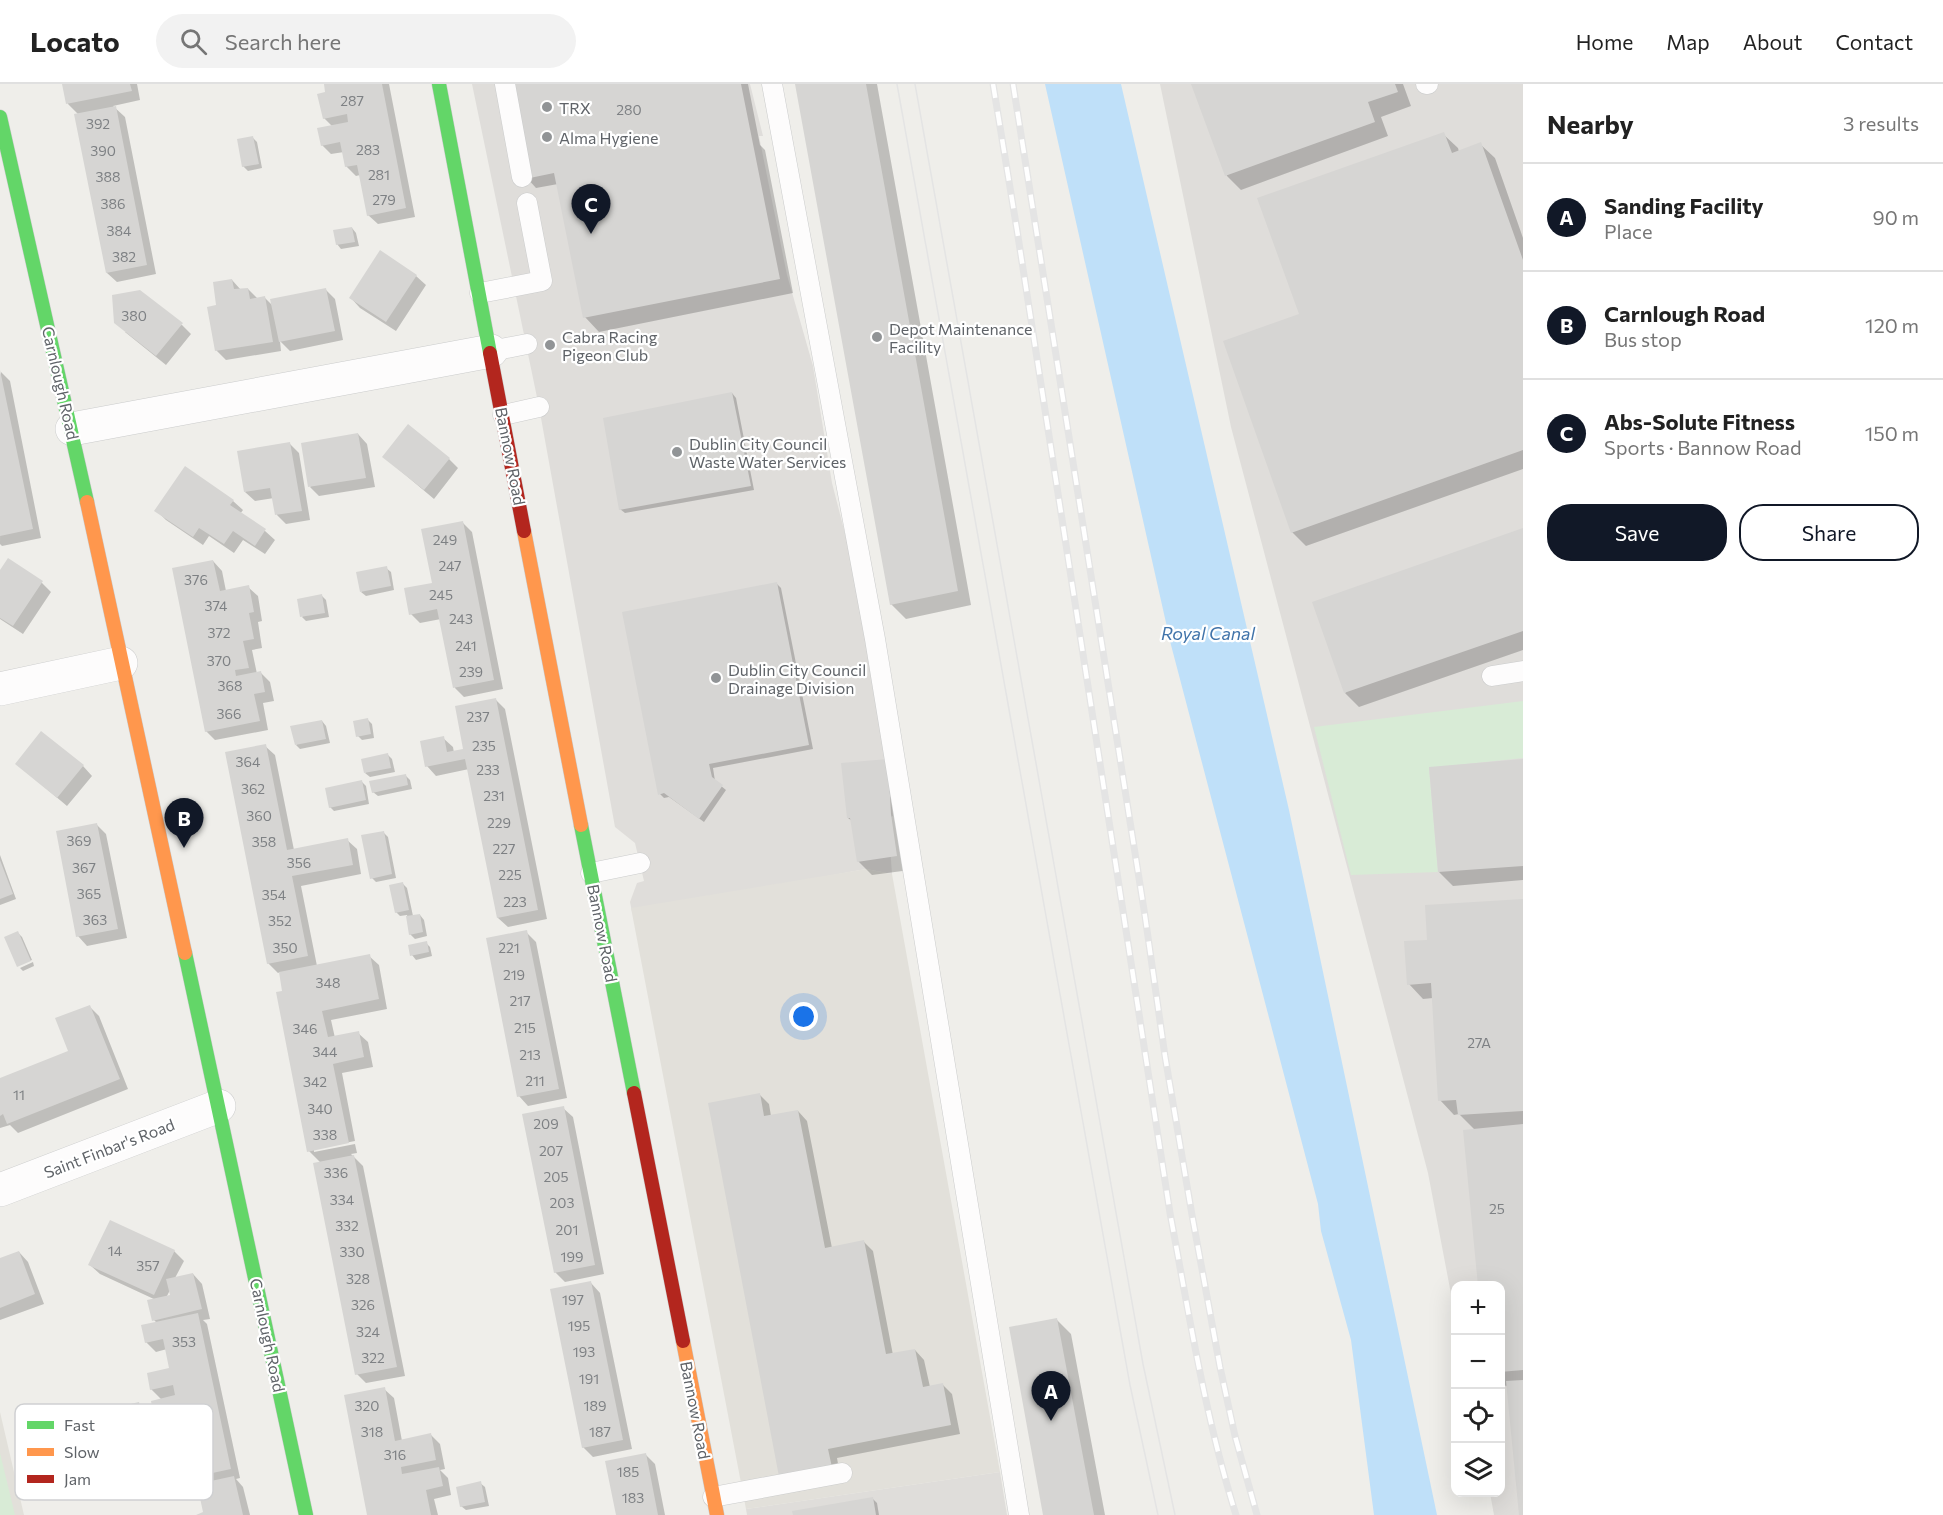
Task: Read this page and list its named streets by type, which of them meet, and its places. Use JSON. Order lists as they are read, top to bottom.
{
  "streets": {
    "street": ["Carnlough Road", "Bannow Road", "Saint Finbar's Road"]
  },
  "crossings": [
    ["Carnlough Road", "Saint Finbar's Road"]
  ],
  "water": ["Royal Canal"],
  "places": [
    "TRX",
    "Alma Hygiene",
    "Depot Maintenance Facility",
    "Cabra Racing Pigeon Club",
    "Dublin City Council Waste Water Services",
    "Dublin City Council Drainage Division"
  ],
  "house_numbers": [
    "287",
    "280",
    "392",
    "283",
    "390",
    "281",
    "388",
    "279",
    "386",
    "384",
    "382",
    "380",
    "249",
    "247",
    "376",
    "245",
    "374",
    "243",
    "372",
    "241",
    "370",
    "239",
    "368",
    "366",
    "237",
    "235",
    "364",
    "233",
    "362",
    "231",
    "360",
    "229",
    "369",
    "358",
    "227",
    "356",
    "367",
    "225",
    "365",
    "354",
    "223",
    "363",
    "352",
    "350",
    "221",
    "219",
    "348",
    "217",
    "215",
    "346",
    "27A",
    "344",
    "213",
    "211",
    "342",
    "11",
    "340",
    "209",
    "338",
    "207",
    "336",
    "205",
    "334",
    "203",
    "25",
    "332",
    "201",
    "14",
    "330",
    "199",
    "357",
    "328",
    "197",
    "326",
    "195",
    "324",
    "353",
    "193",
    "322",
    "191",
    "320",
    "189",
    "318",
    "187",
    "316",
    "185",
    "183"
  ],
  "legend": ["Fast", "Slow", "Jam"],
  "page": {
    "header": "Locato",
    "search": "Search here",
    "nav": [
      "Home",
      "Map",
      "About",
      "Contact"
    ],
    "heading": ["Nearby", "3 results"],
    "list": [
      {
        "mark": "A",
        "name": "Sanding Facility",
        "note": "Place",
        "value": "90 m"
      },
      {
        "mark": "B",
        "name": "Carnlough Road",
        "note": "Bus stop",
        "value": "120 m"
      },
      {
        "mark": "C",
        "name": "Abs-Solute Fitness",
        "note": "Sports · Bannow Road",
        "value": "150 m"
      }
    ],
    "pins": ["C", "B", "A"],
    "buttons": ["Save", "Share"],
    "map_buttons": ["+", "−"]
  }
}
